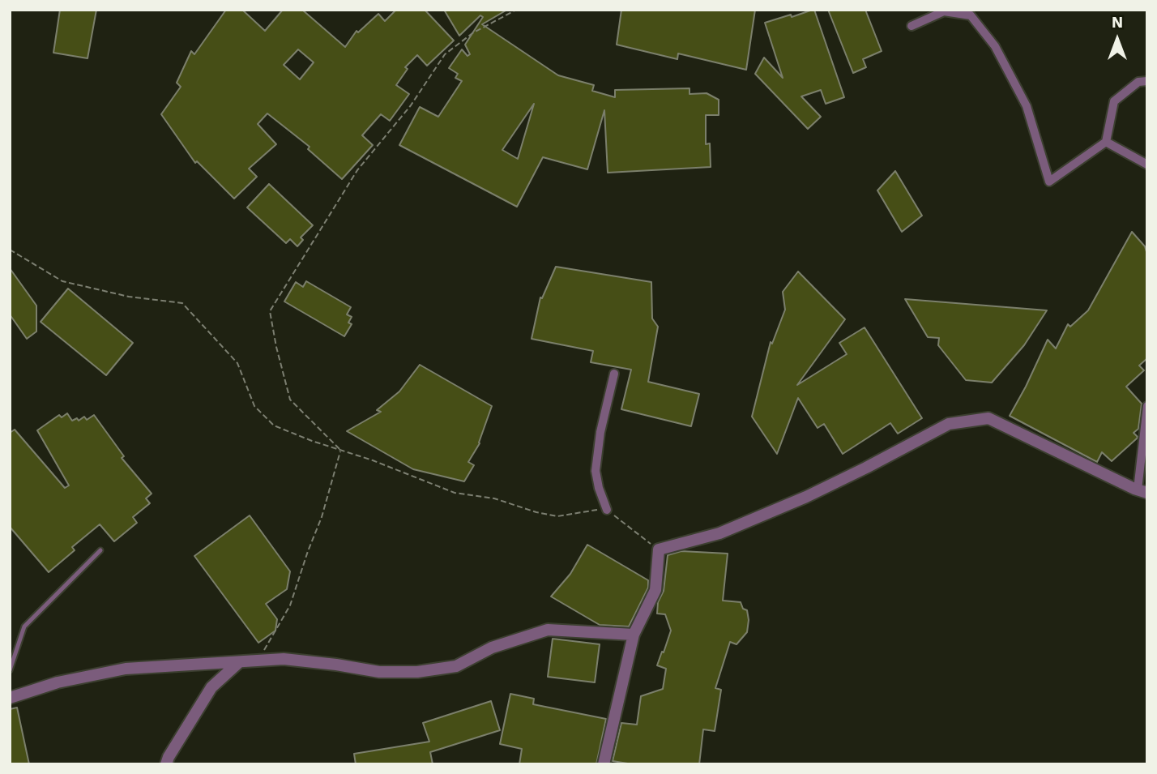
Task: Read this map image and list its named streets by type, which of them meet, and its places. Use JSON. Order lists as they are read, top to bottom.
{
  "north": "top"
}
